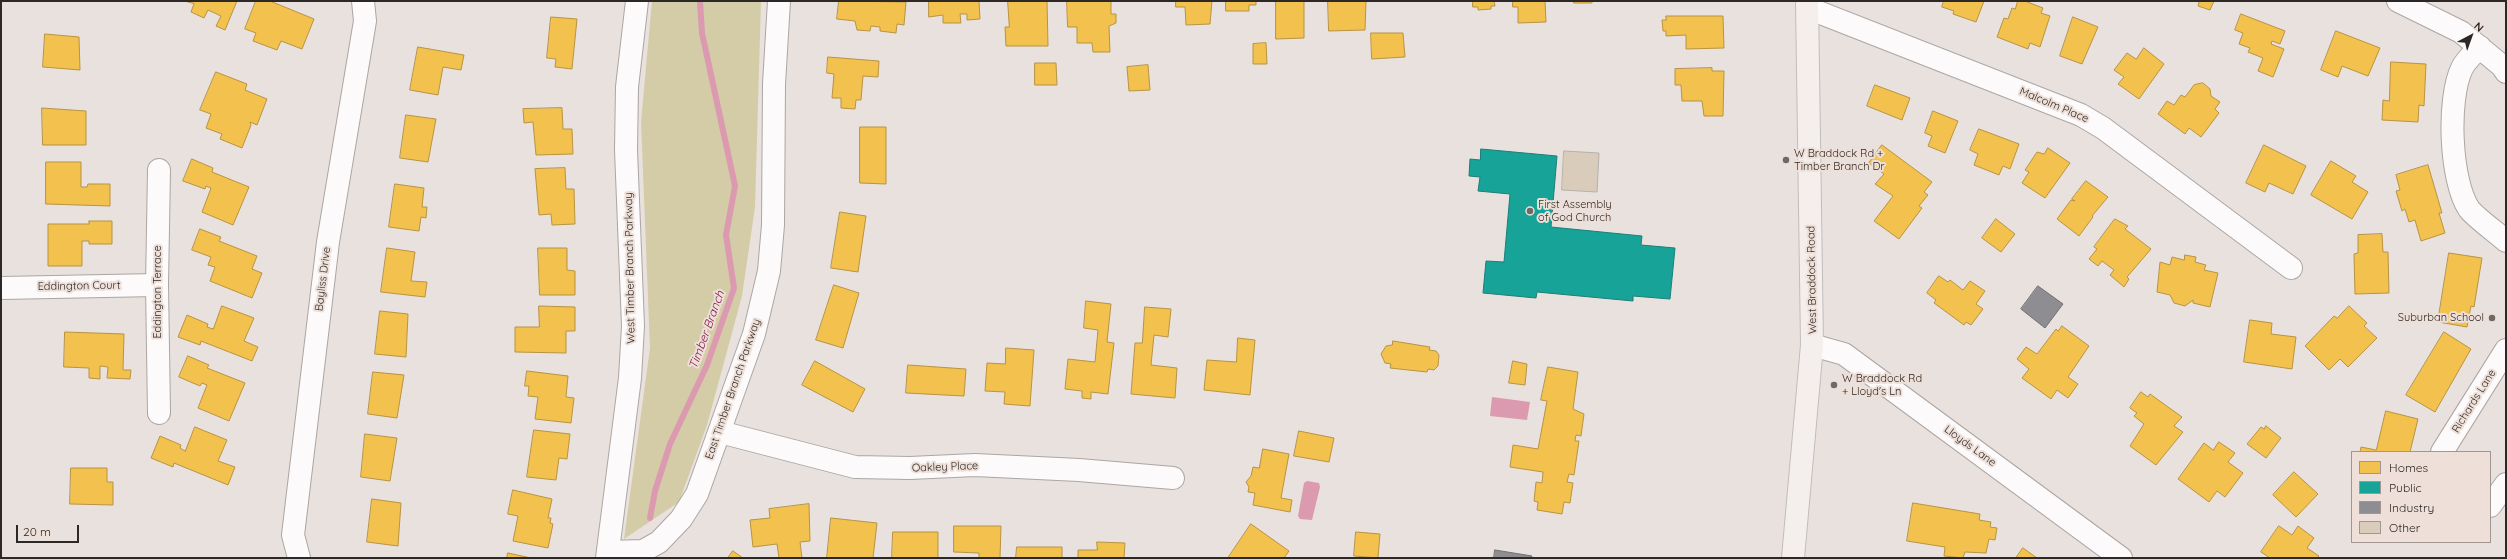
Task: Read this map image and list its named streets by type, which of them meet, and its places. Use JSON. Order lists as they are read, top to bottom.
{
  "streets": {
    "main road": ["West Braddock Road"],
    "street": [
      "Malcolm Place",
      "West Timber Branch Parkway",
      "Bayliss Drive",
      "Eddington Court",
      "Eddington Terrace",
      "East Timber Branch Parkway",
      "Richards Lane",
      "Lloyds Lane",
      "Oakley Place"
    ]
  },
  "crossings": [
    ["Malcolm Place", "West Braddock Road"],
    ["West Timber Branch Parkway", "East Timber Branch Parkway"],
    ["West Braddock Road", "Lloyds Lane"],
    ["Eddington Court", "Eddington Terrace"],
    ["East Timber Branch Parkway", "Oakley Place"]
  ],
  "water": ["Timber Branch"],
  "places": [
    "W Braddock Rd + Timber Branch Dr",
    "First Assembly of God Church",
    "Suburban School",
    "W Braddock Rd + Lloyd's Ln"
  ],
  "legend": [
    "Homes",
    "Public",
    "Industry",
    "Other"
  ],
  "scale_bar": "20 m",
  "north": "top right"
}
